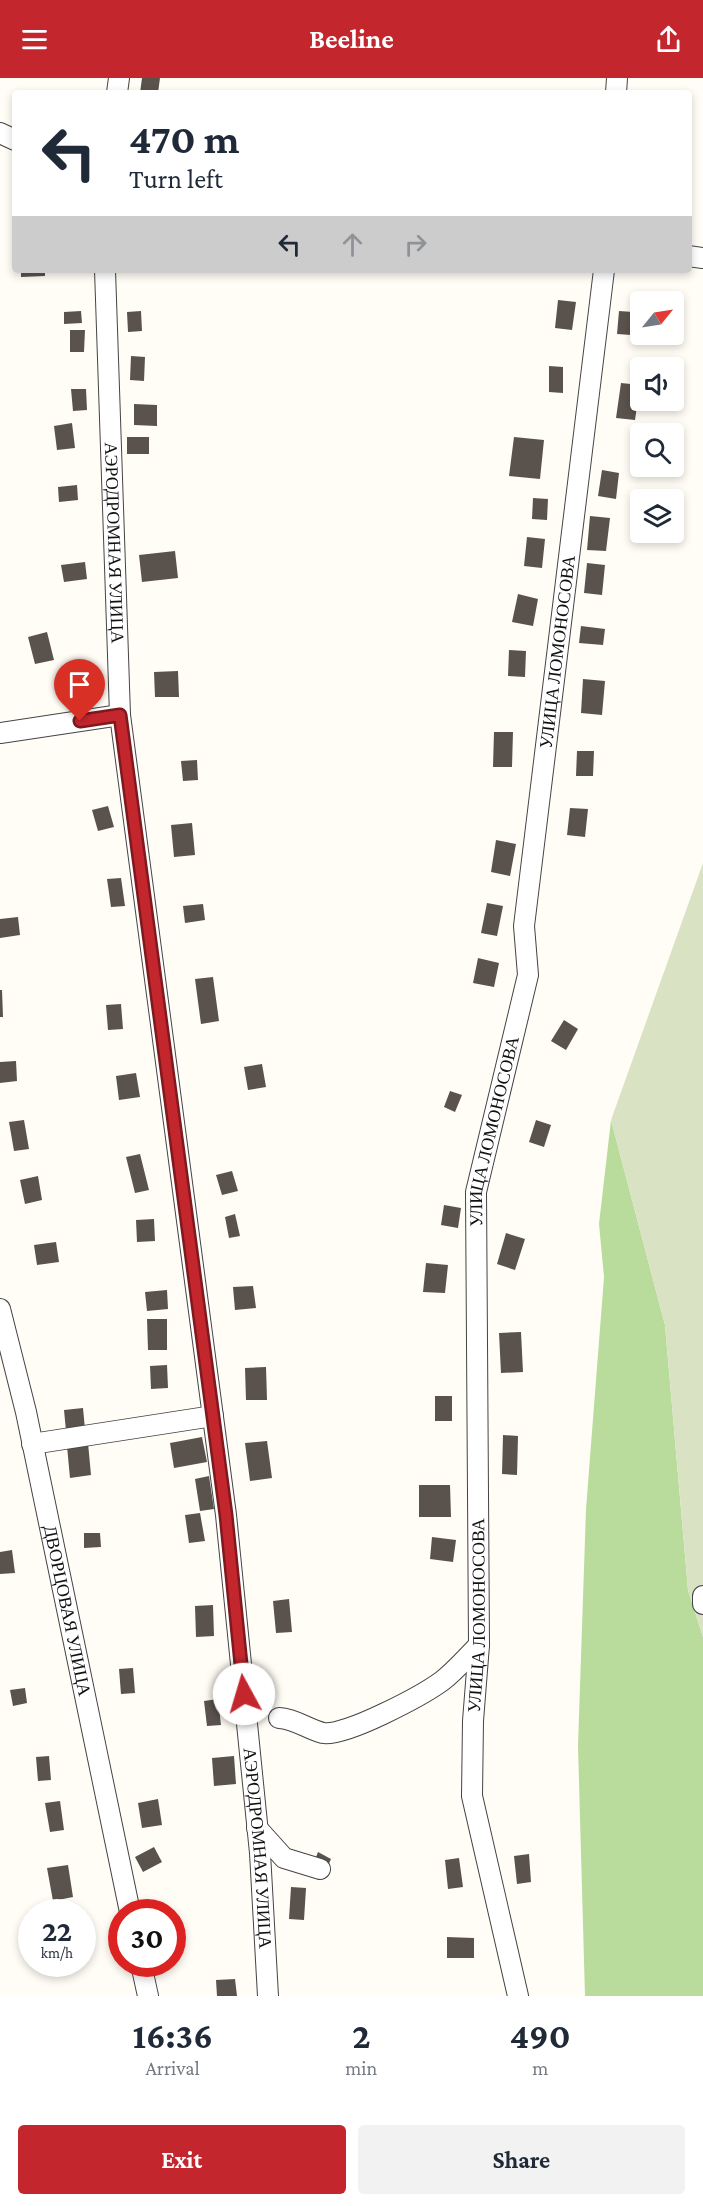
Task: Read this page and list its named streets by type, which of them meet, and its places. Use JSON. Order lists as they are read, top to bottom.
{
  "streets": {
    "street": ["АЭРОДРОМНАЯ УЛИЦА", "УЛИЦА ЛОМОНОСОВА", "ДВОРЦОВАЯ УЛИЦА"]
  },
  "north": "top right",
  "page": {
    "header": "Beeline",
    "turn": ["470 m", "Turn left"],
    "speed": "22 km/h",
    "limit": "30",
    "eta": [
      "16:36",
      "Arrival",
      "2",
      "min",
      "490",
      "m"
    ],
    "buttons": ["Exit", "Share"]
  }
}
